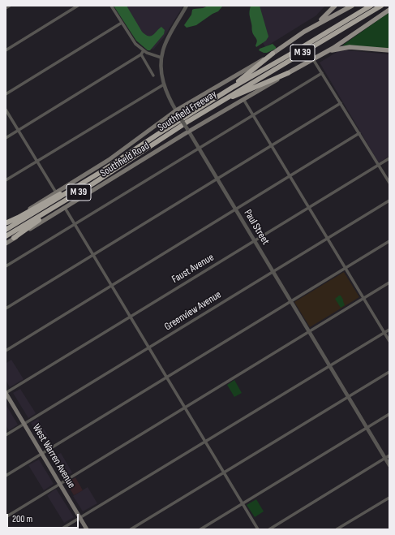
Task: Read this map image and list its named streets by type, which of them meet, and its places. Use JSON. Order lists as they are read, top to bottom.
{
  "streets": {
    "highway": ["M 39", "Southfield Freeway"],
    "main road": ["Southfield Road", "West Warren Avenue"],
    "street": ["Paul Street", "Faust Avenue", "Greenview Avenue"]
  },
  "crossings": [
    ["Southfield Road", "Paul Street"],
    ["Paul Street", "Faust Avenue"],
    ["Paul Street", "Greenview Avenue"],
    ["Faust Avenue", "West Warren Avenue"],
    ["Greenview Avenue", "West Warren Avenue"]
  ],
  "scale_bar": "200 m"
}
